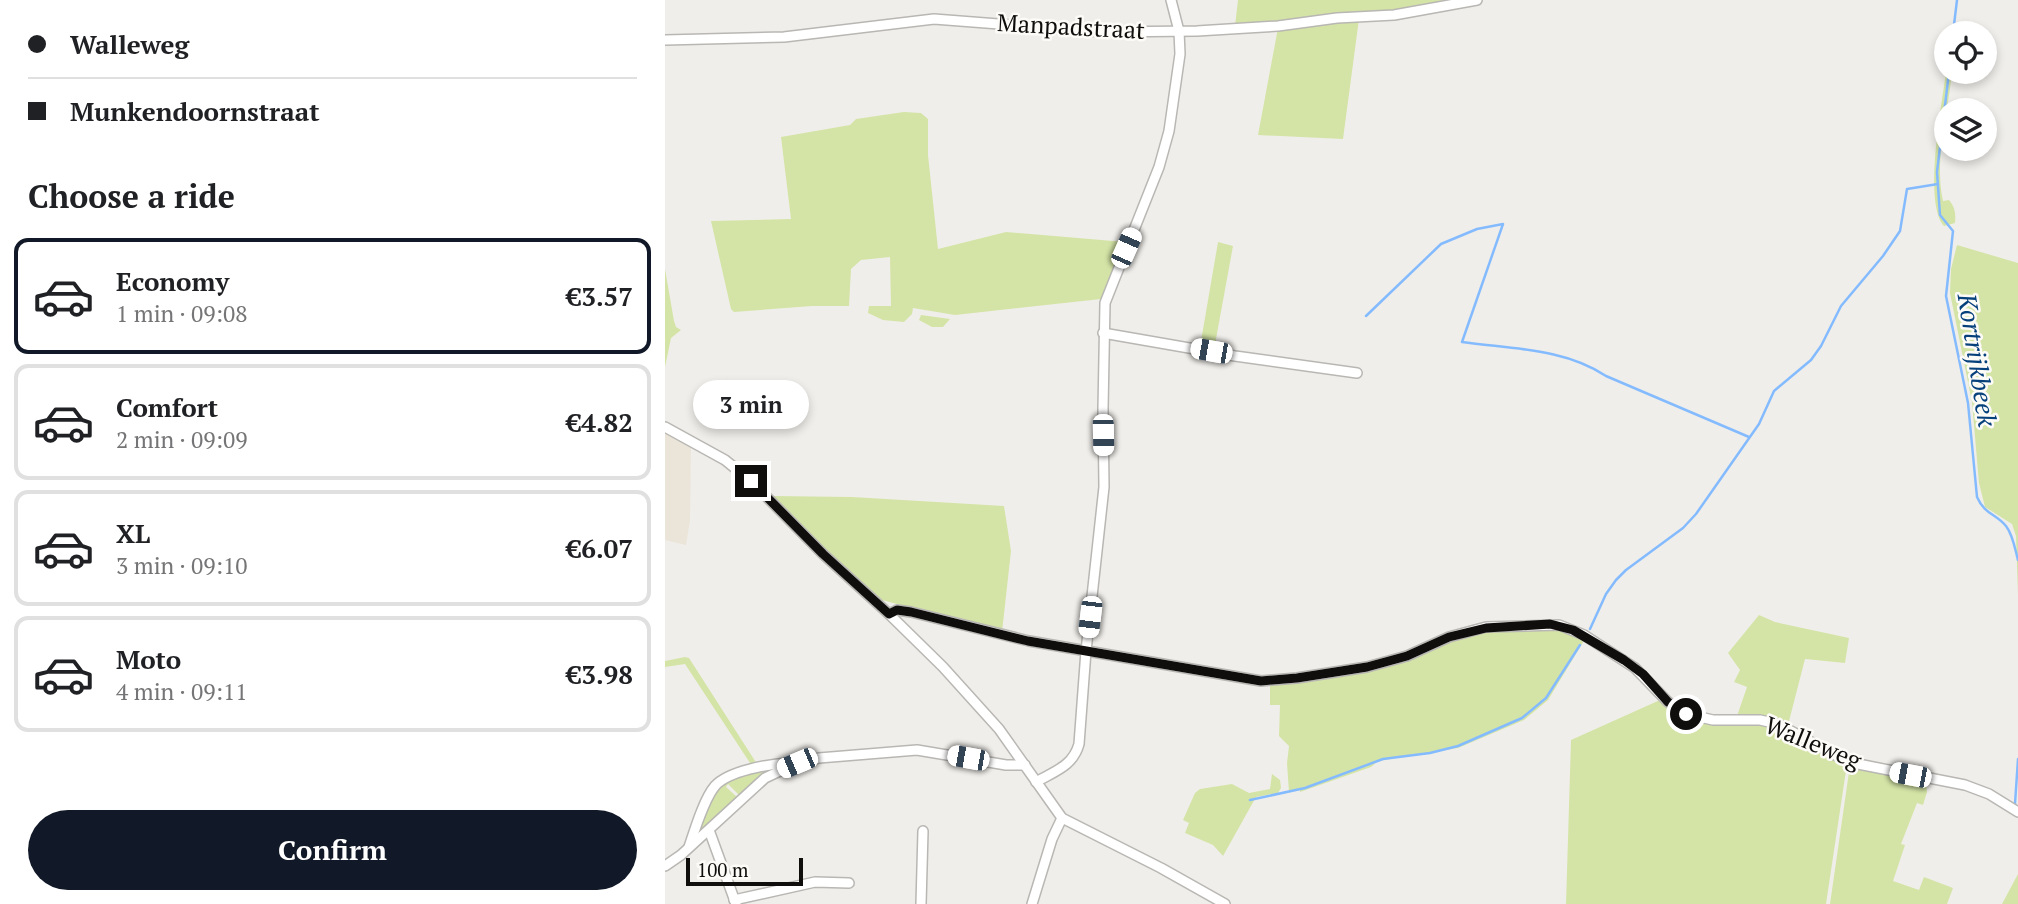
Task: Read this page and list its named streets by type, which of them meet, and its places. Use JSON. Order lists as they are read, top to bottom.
{
  "streets": {
    "street": ["Manpadstraat", "Walleweg"]
  },
  "water": ["Kortrijkbeek"],
  "scale_bar": "100 m",
  "page": {
    "banner": ["Walleweg", "Munkendoornstraat"],
    "heading": "Choose a ride",
    "list": [
      {
        "name": "Economy",
        "note": "1 min · 09:08",
        "value": "€3.57"
      },
      {
        "name": "Comfort",
        "note": "2 min · 09:09",
        "value": "€4.82"
      },
      {
        "name": "XL",
        "note": "3 min · 09:10",
        "value": "€6.07"
      },
      {
        "name": "Moto",
        "note": "4 min · 09:11",
        "value": "€3.98"
      }
    ],
    "bubble": "3 min",
    "buttons": "Confirm",
    "scale": "100 m"
  }
}
